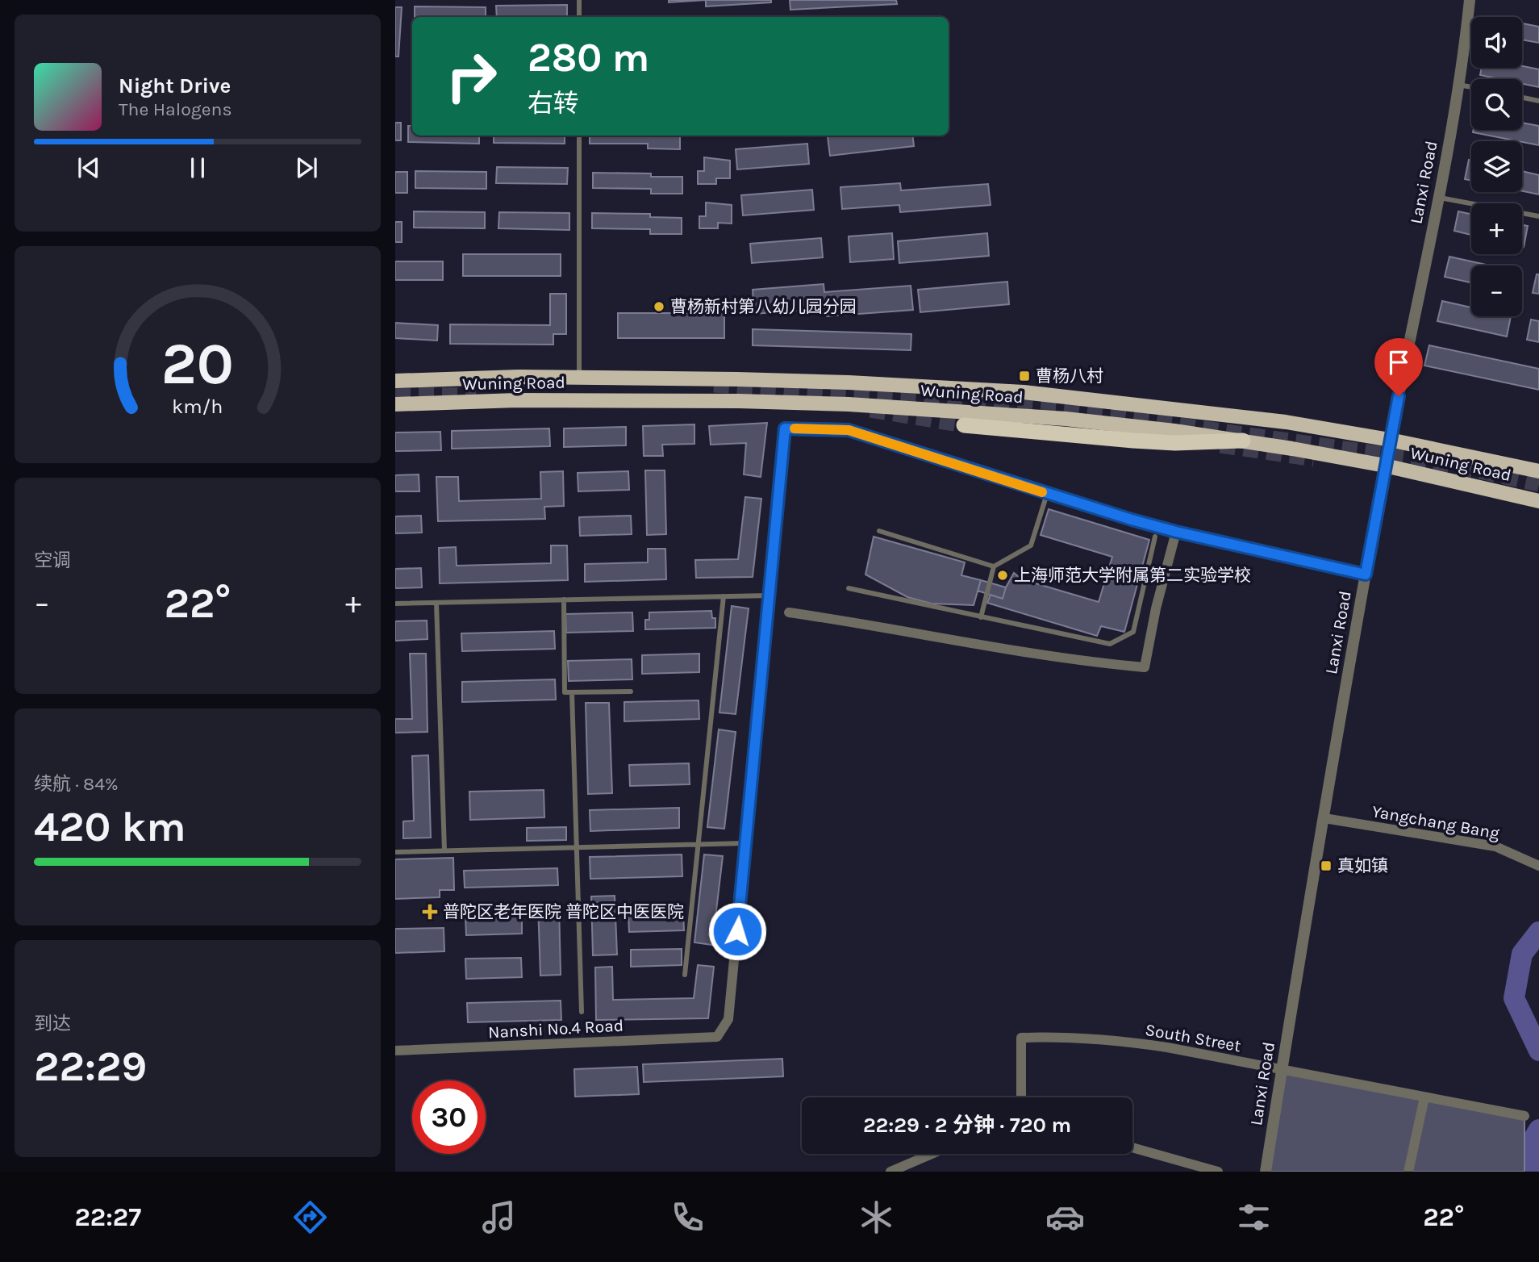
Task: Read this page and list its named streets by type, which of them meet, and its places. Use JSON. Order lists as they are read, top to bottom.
{
  "streets": {
    "main road": ["Wuning Road"],
    "street": [
      "Lanxi Road",
      "Yangchang Bang",
      "Nanshi No.4 Road",
      "South Street"
    ]
  },
  "crossings": [
    ["Lanxi Road", "Wuning Road"],
    ["Lanxi Road", "Yangchang Bang"],
    ["Lanxi Road", "South Street"]
  ],
  "places": {
    "other": ["曹杨新村第八幼儿园分园", "上海师范大学附属第二实验学校"],
    "transit": ["曹杨八村", "真如镇"],
    "health": ["普陀区老年医院 普陀区中医医院"]
  },
  "page": {
    "map_buttons": ["+", "−"],
    "turn": ["280 m", "右转"],
    "song": ["Night Drive", "The Halogens"],
    "tile": [
      "空调",
      ["续航 · 84%", "420 km"],
      ["到达", "22:29"]
    ],
    "heat": ["−", "22°", "+"],
    "limit": "30",
    "trip": "22:29 · 2 分钟 · 720 m",
    "tabs": ["22:27", "22°"],
    "gauge": ["20", "km/h"]
  }
}
